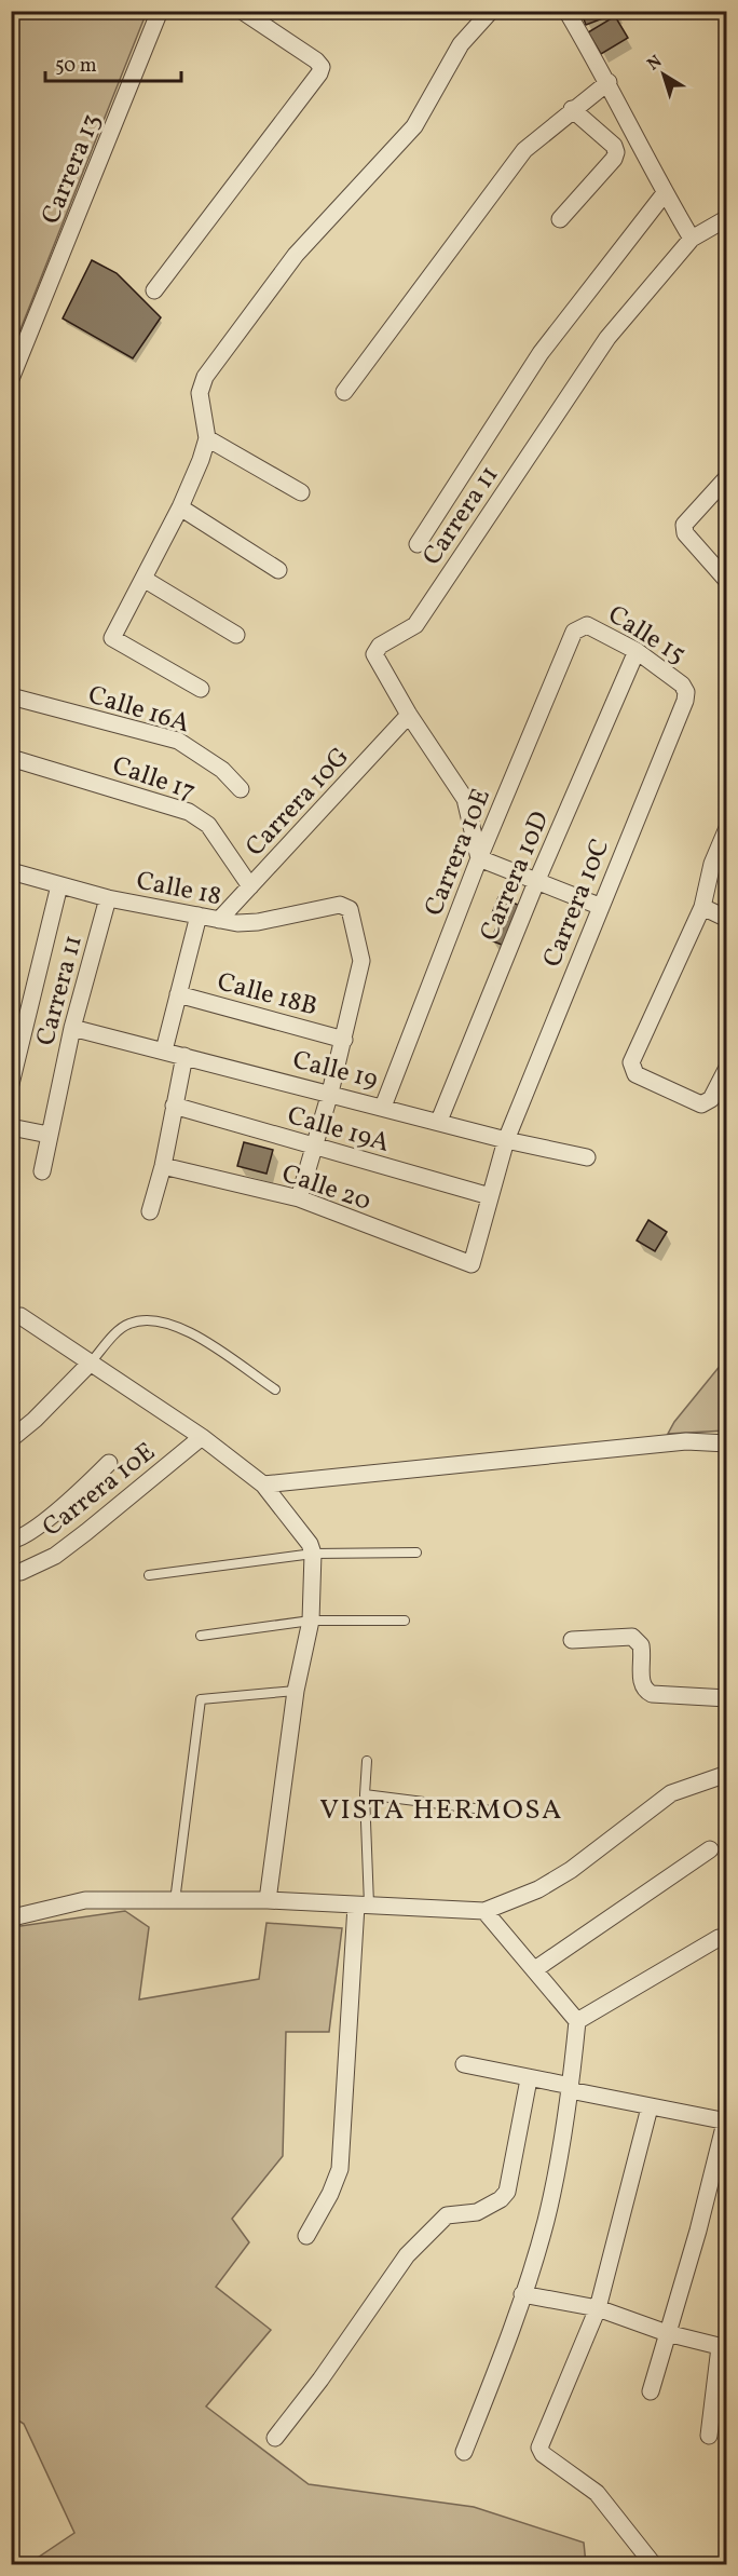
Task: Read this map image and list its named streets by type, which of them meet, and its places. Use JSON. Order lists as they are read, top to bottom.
{
  "streets": {
    "street": [
      "Carrera 13",
      "Carrera 11",
      "Calle 15",
      "Calle 16A",
      "Calle 17",
      "Carrera 10G",
      "Carrera 10E",
      "Carrera 10D",
      "Calle 18",
      "Carrera 10C",
      "Calle 18B",
      "Calle 19",
      "Calle 19A",
      "Calle 20"
    ]
  },
  "crossings": [
    ["Carrera 11", "Carrera 10G"],
    ["Carrera 11", "Carrera 10E"],
    ["Carrera 11", "Calle 18"],
    ["Carrera 11", "Calle 19"],
    ["Calle 15", "Carrera 10E"],
    ["Calle 15", "Carrera 10D"],
    ["Calle 15", "Carrera 10C"],
    ["Calle 17", "Carrera 10G"],
    ["Carrera 10G", "Calle 18"],
    ["Carrera 10E", "Calle 19"],
    ["Carrera 10D", "Calle 19"],
    ["Calle 18", "Calle 18B"],
    ["Carrera 10C", "Calle 19"],
    ["Carrera 10C", "Calle 19A"],
    ["Carrera 10C", "Calle 20"]
  ],
  "districts": ["VISTA HERMOSA"],
  "scale_bar": "50 m",
  "north": "top left"
}
